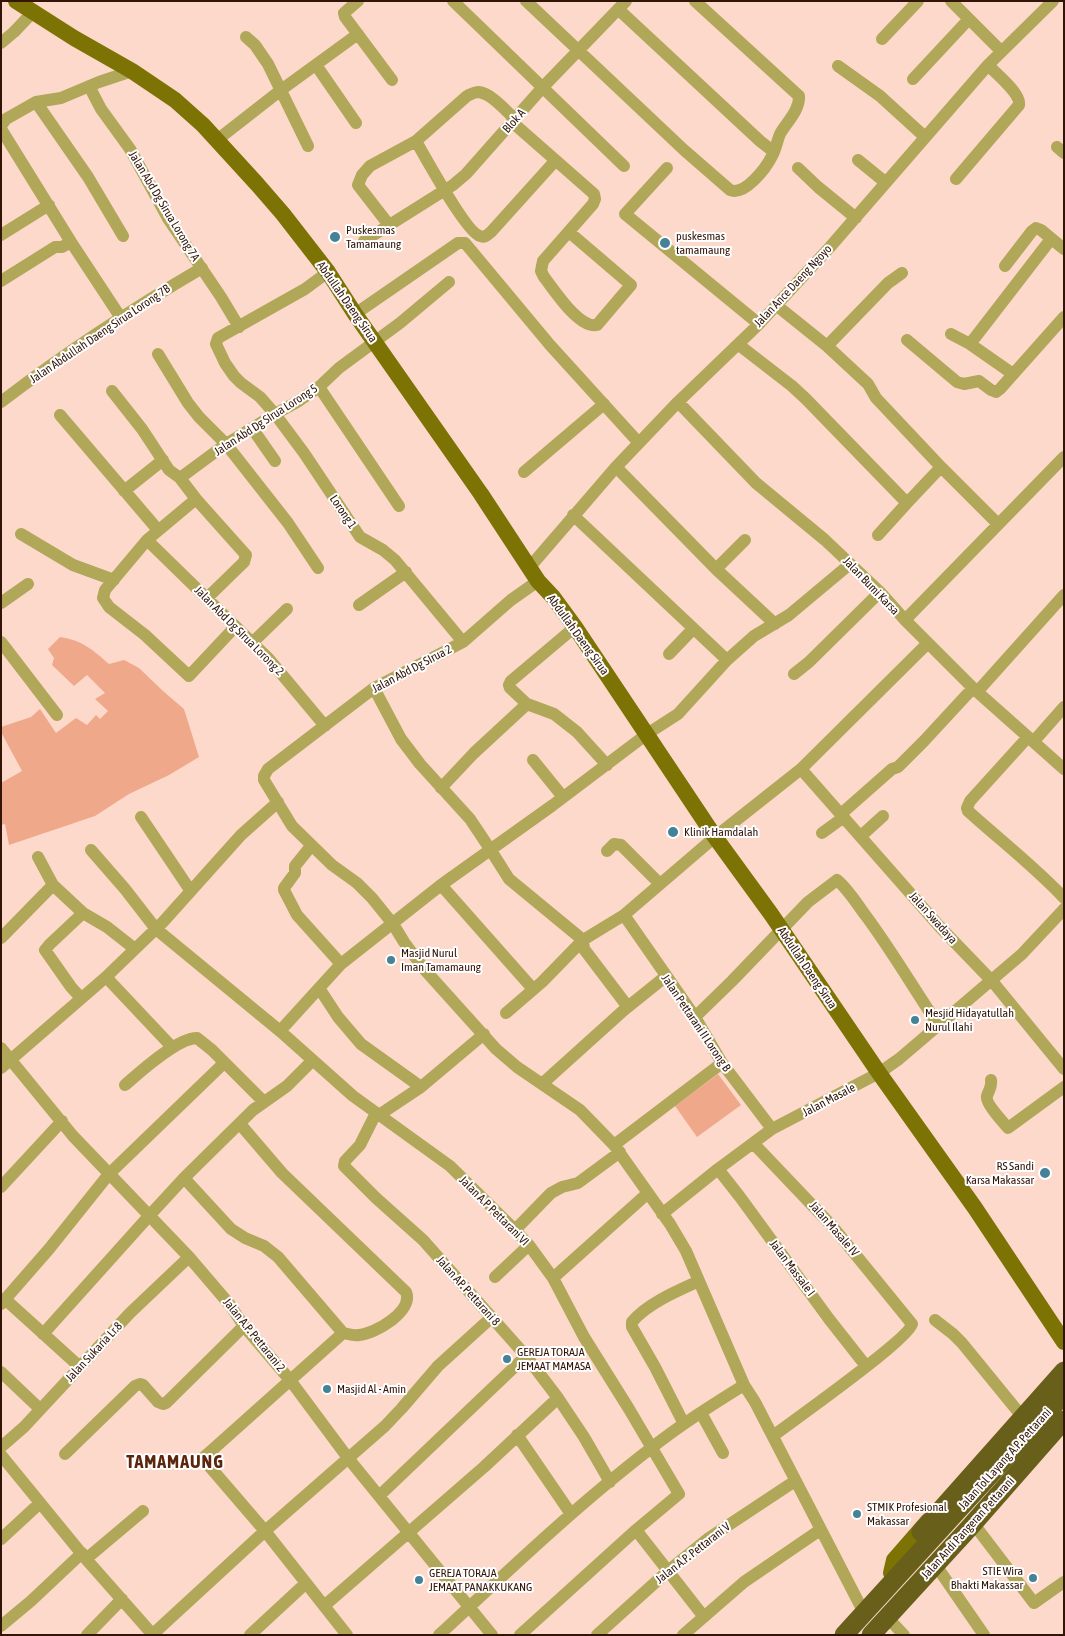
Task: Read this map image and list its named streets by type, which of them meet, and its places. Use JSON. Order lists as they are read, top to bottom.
{
  "streets": {
    "highway": ["Jalan Tol Layang A.P. Pettarani", "Jalan Andi Pangeran Pettarani"],
    "main road": ["Abdullah Daeng Sirua"],
    "street": [
      "Blok A",
      "Jalan Abd Dg Sirua Lorong 7A",
      "Jalan Ance Daeng Ngoyo",
      "Jalan Abdullah Daeng Sirua Lorong 7B",
      "Jalan Abd Dg SIrua Lorong 5",
      "Lorong 1",
      "Jalan Bumi Karsa",
      "Jalan Abd Dg SIrua Lorong 2",
      "Jalan Abd Dg SIrua 2",
      "Jalan Swadaya",
      "Jalan Pettarani II Lorong B",
      "Jalan Masale",
      "Jalan A.P Pettarani VI",
      "Jalan Masale IV",
      "Jalan Massale I",
      "Jalan AP. Pettarani 8",
      "Jalan A.P. Pettarani 2",
      "Jalan Sukaria Lr.8",
      "Jalan A.P. Pettarani V"
    ]
  },
  "crossings": [
    ["Jalan Abd Dg Sirua Lorong 7A", "Jalan Abdullah Daeng Sirua Lorong 7B"],
    ["Jalan Abd Dg Sirua Lorong 7A", "Lorong 1"],
    ["Jalan Ance Daeng Ngoyo", "Abdullah Daeng Sirua"],
    ["Jalan Ance Daeng Ngoyo", "Jalan Bumi Karsa"],
    ["Jalan Ance Daeng Ngoyo", "Jalan Abd Dg SIrua 2"],
    ["Abdullah Daeng Sirua", "Jalan Abd Dg SIrua Lorong 5"],
    ["Abdullah Daeng Sirua", "Jalan Abd Dg SIrua 2"],
    ["Abdullah Daeng Sirua", "Jalan Masale"],
    ["Jalan Abd Dg SIrua Lorong 5", "Lorong 1"],
    ["Lorong 1", "Jalan Abd Dg SIrua 2"],
    ["Jalan Abd Dg SIrua Lorong 2", "Jalan Abd Dg SIrua 2"],
    ["Jalan Swadaya", "Jalan Masale"],
    ["Jalan Pettarani II Lorong B", "Jalan Masale"],
    ["Jalan Masale", "Jalan Masale IV"],
    ["Jalan Masale", "Jalan Massale I"],
    ["Jalan A.P Pettarani VI", "Jalan AP. Pettarani 8"],
    ["Jalan Masale IV", "Jalan Massale I"],
    ["Jalan A.P. Pettarani 2", "Jalan Sukaria Lr.8"]
  ],
  "districts": ["TAMAMAUNG"],
  "places": [
    "Puskesmas Tamamaung",
    "puskesmas tamamaung",
    "Klinik Hamdalah",
    "Masjid Nurul Iman Tamamaung",
    "Mesjid Hidayatullah Nurul Ilahi",
    "RS Sandi Karsa Makassar",
    "GEREJA TORAJA JEMAAT MAMASA",
    "Masjid Al - Amin",
    "STMIK Profesional Makassar",
    "STIE Wira Bhakti Makassar",
    "GEREJA TORAJA JEMAAT PANAKKUKANG"
  ]
}
